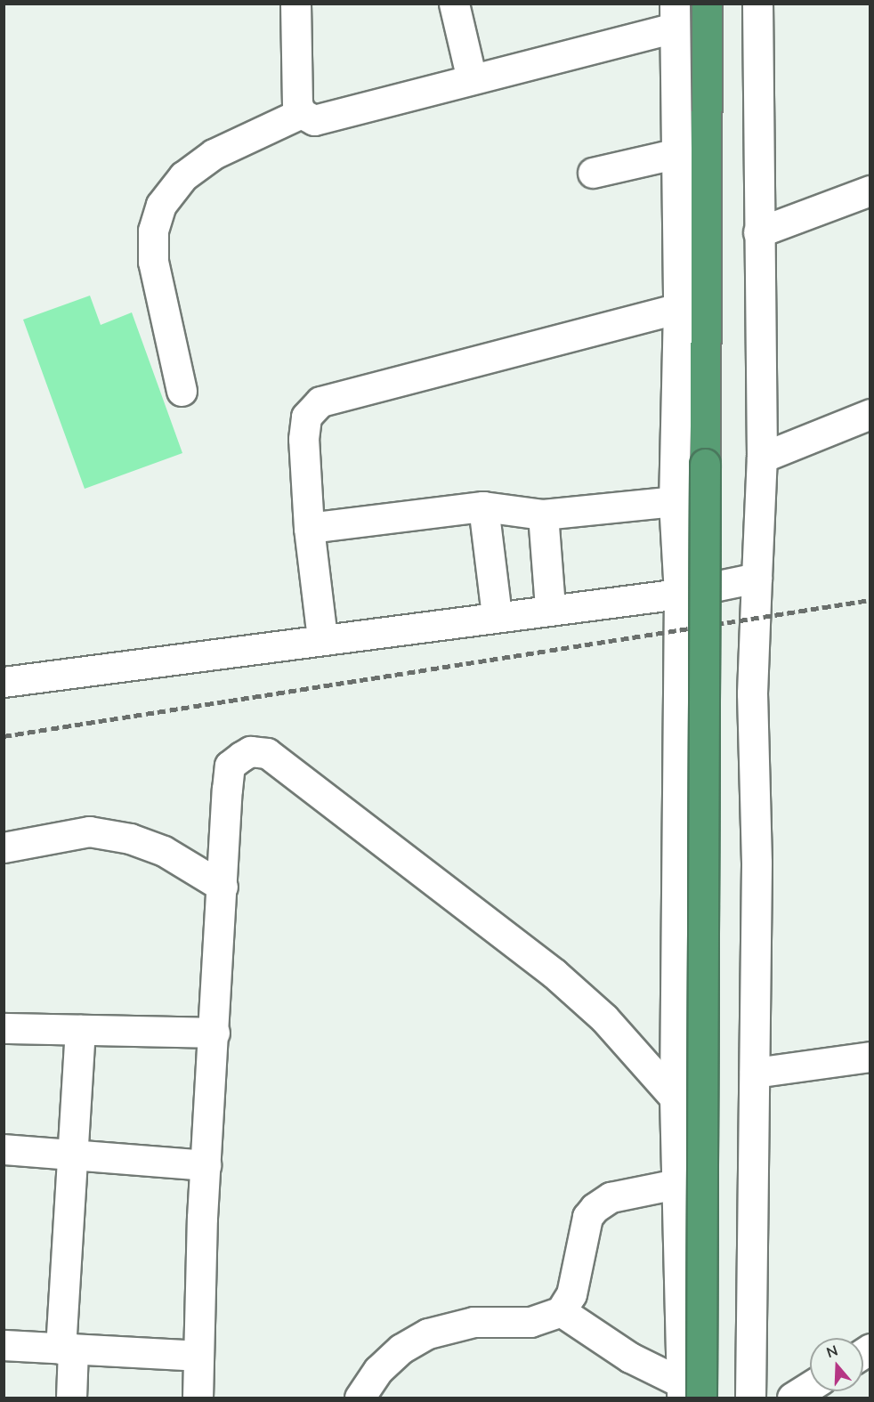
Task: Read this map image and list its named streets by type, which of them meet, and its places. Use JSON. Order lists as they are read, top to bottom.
{
  "north": "top"
}
